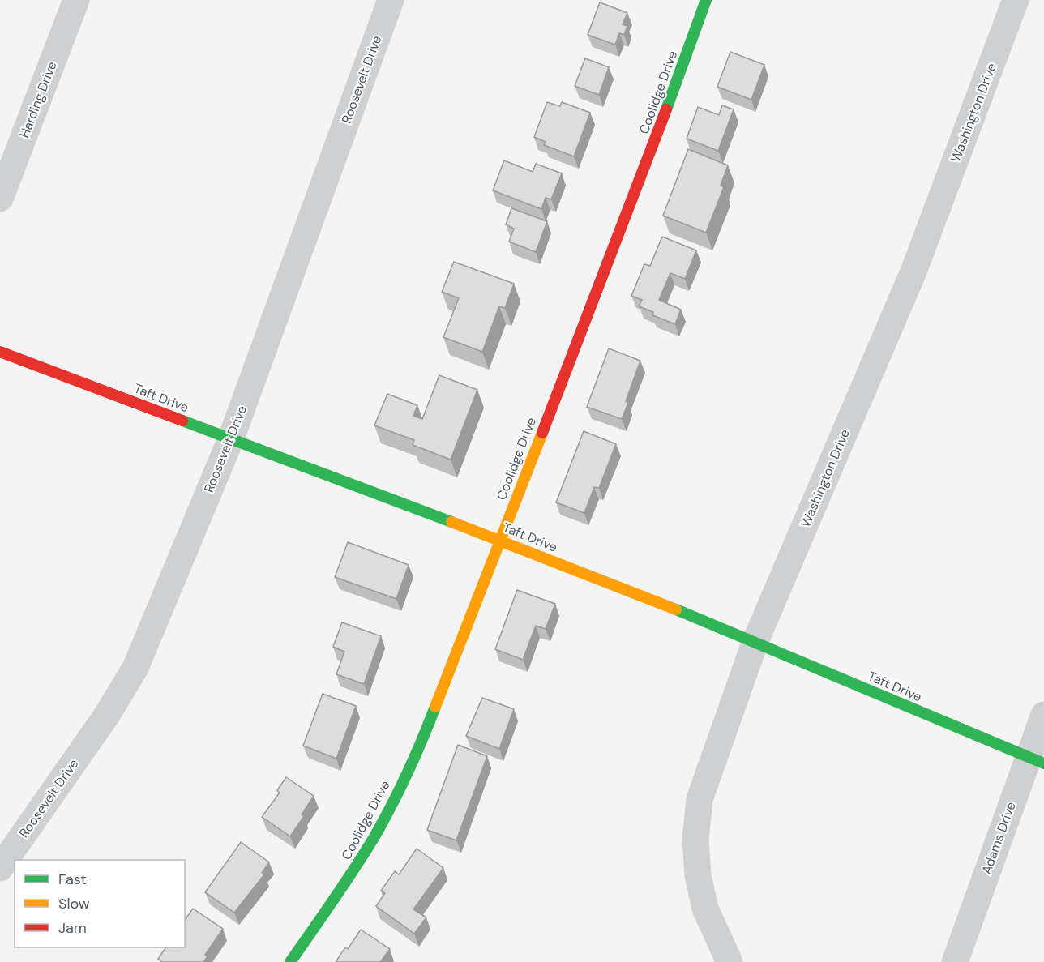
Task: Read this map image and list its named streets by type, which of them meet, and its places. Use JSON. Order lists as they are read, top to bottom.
{
  "streets": {
    "street": [
      "Roosevelt Drive",
      "Coolidge Drive",
      "Harding Drive",
      "Washington Drive",
      "Taft Drive",
      "Adams Drive"
    ]
  },
  "crossings": [
    ["Roosevelt Drive", "Taft Drive"],
    ["Coolidge Drive", "Taft Drive"],
    ["Washington Drive", "Taft Drive"],
    ["Taft Drive", "Adams Drive"]
  ],
  "legend": ["Fast", "Slow", "Jam"]
}
